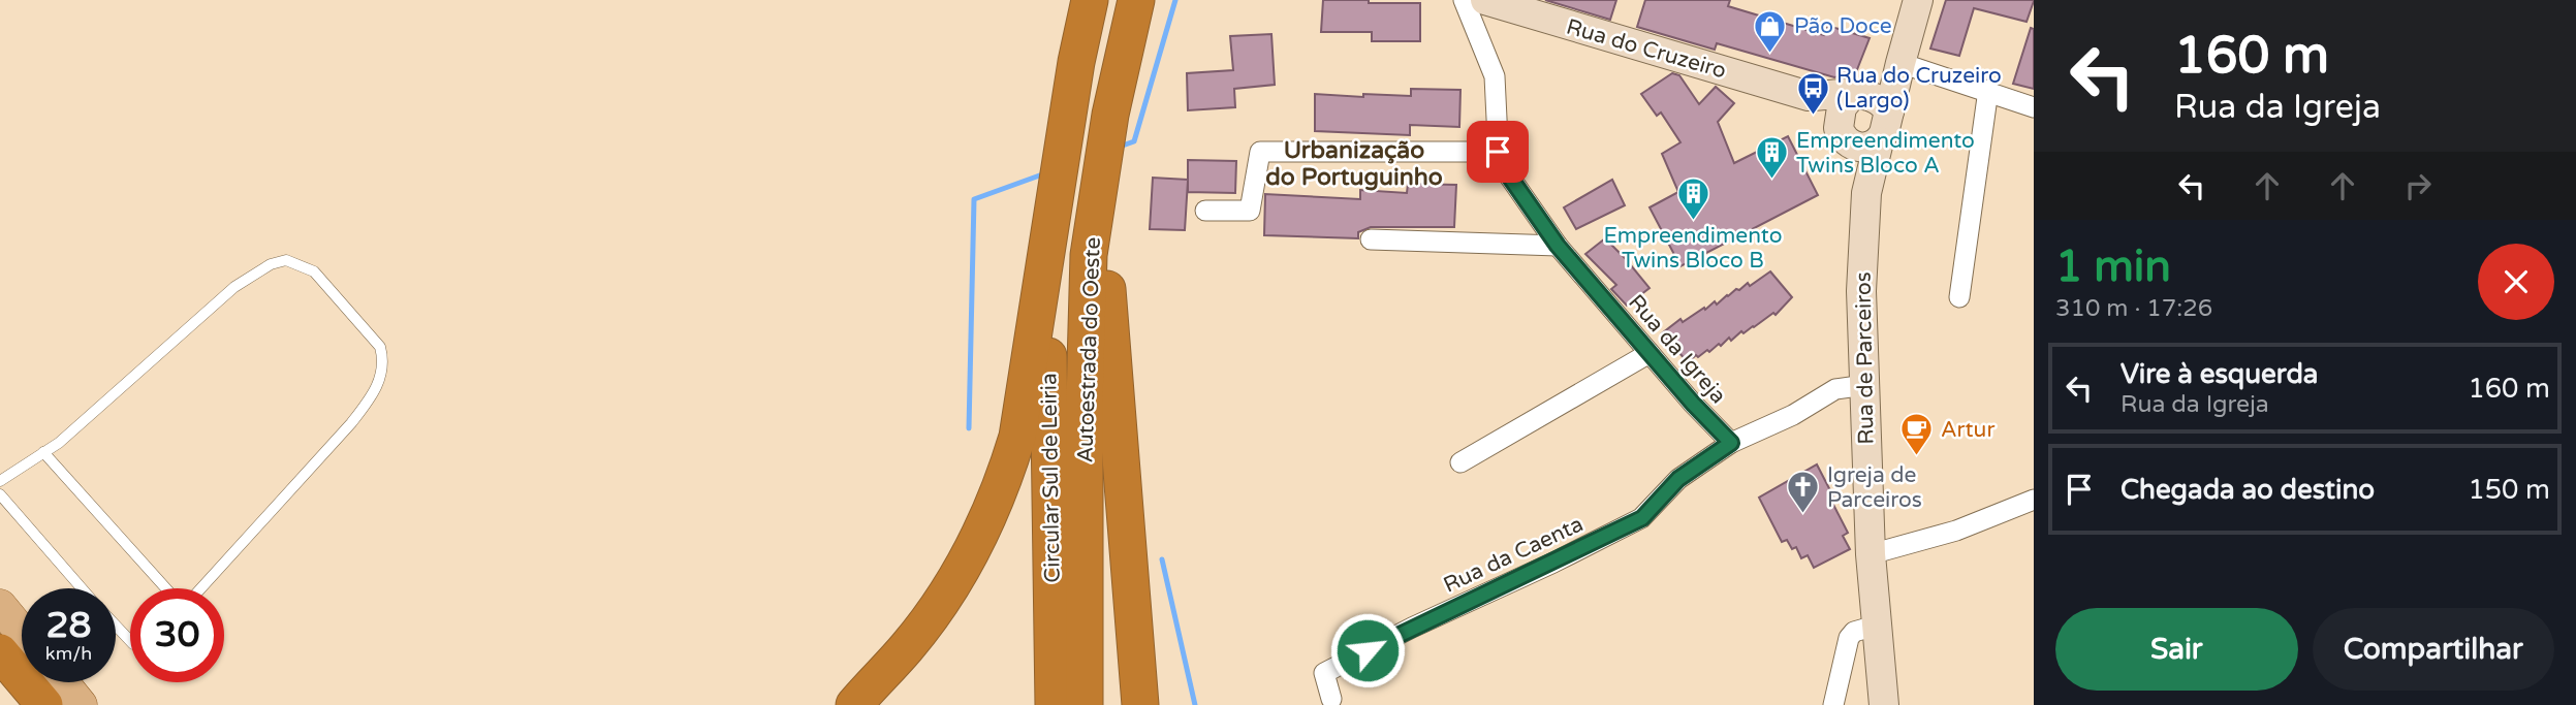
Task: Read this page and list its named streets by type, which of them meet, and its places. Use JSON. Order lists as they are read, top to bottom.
{
  "streets": {
    "highway": ["Autoestrada do Oeste", "Circular Sul de Leiria"],
    "main road": ["Rua do Cruzeiro", "Rua de Parceiros"],
    "street": ["Rua da Igreja", "Rua da Caenta"]
  },
  "crossings": [
    ["Rua do Cruzeiro", "Rua de Parceiros"],
    ["Rua da Igreja", "Rua da Caenta"],
    ["Autoestrada do Oeste", "Circular Sul de Leiria"]
  ],
  "districts": ["Urbanização do Portuguinho"],
  "places": {
    "shop": ["Pão Doce"],
    "bus stop": ["Rua do Cruzeiro (Largo)"],
    "building": ["Empreendimento Twins Bloco A", "Empreendimento Twins Bloco B"],
    "cafe": ["Artur"],
    "church": ["Igreja de Parceiros"]
  },
  "page": {
    "turn": ["160 m", "Rua da Igreja"],
    "heading": ["1 min", "310 m · 17:26"],
    "list": [
      {
        "name": "Vire à esquerda",
        "note": "Rua da Igreja",
        "value": "160 m"
      },
      {
        "name": "Chegada ao destino",
        "value": "150 m"
      }
    ],
    "speed": "28 km/h",
    "limit": "30",
    "buttons": ["Sair", "Compartilhar"]
  }
}
